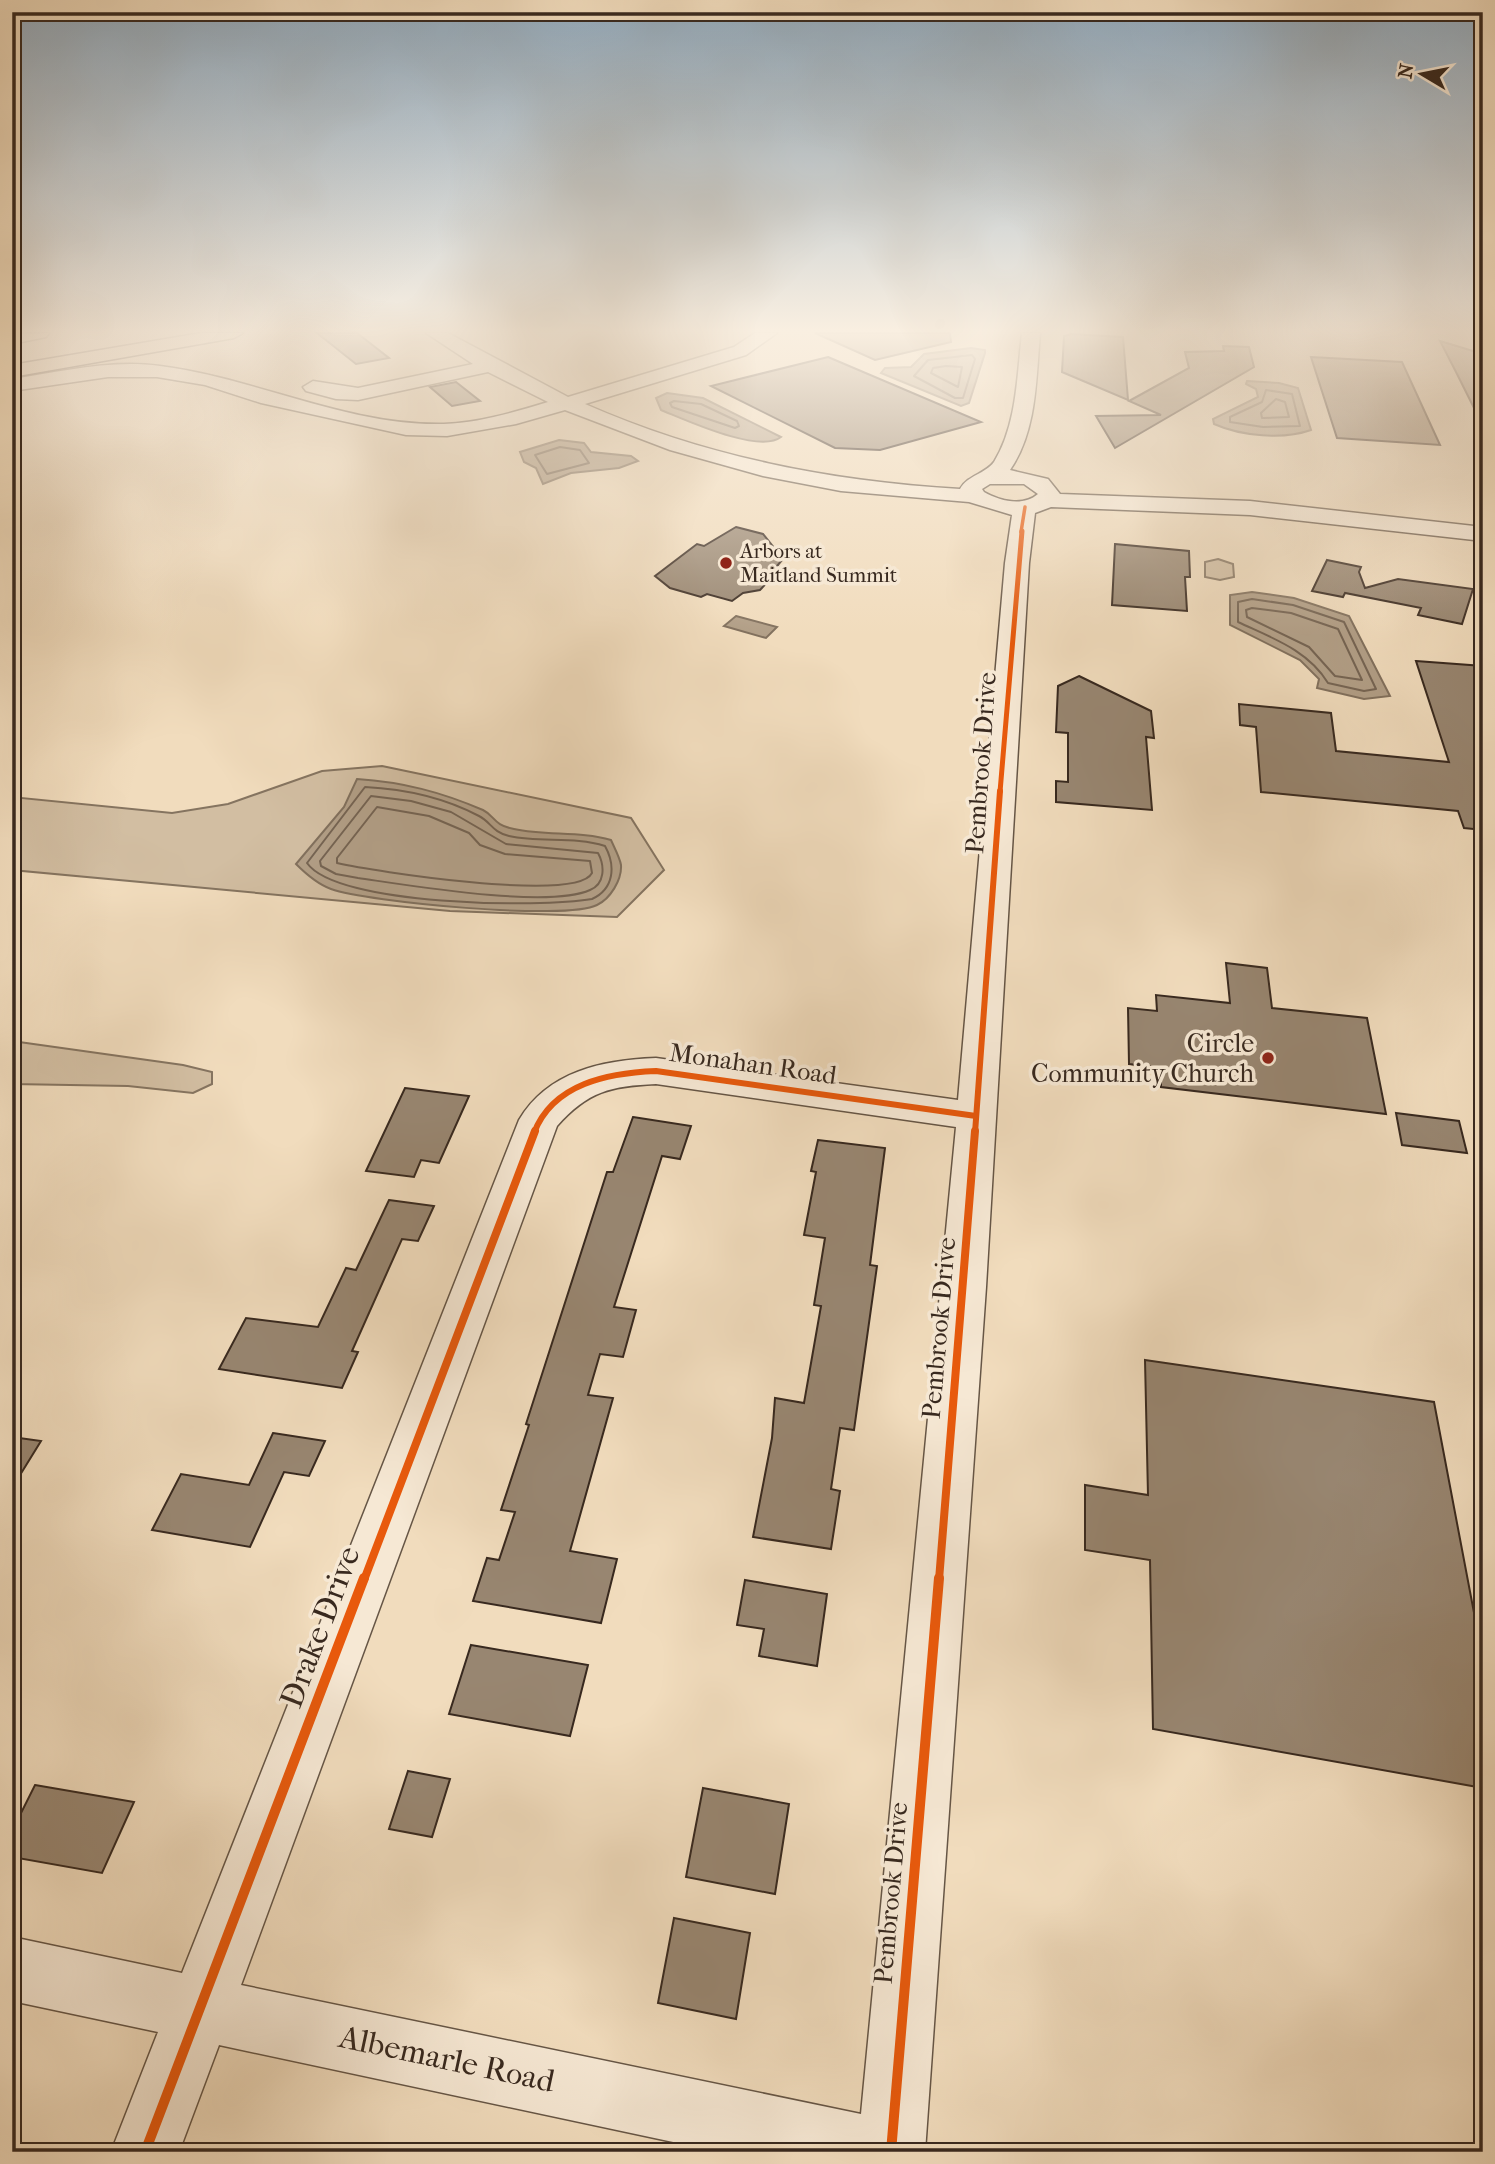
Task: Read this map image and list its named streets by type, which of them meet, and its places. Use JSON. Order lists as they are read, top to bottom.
{
  "streets": {
    "street": [
      "Pembrook Drive",
      "Monahan Road",
      "Drake Drive",
      "Albemarle Road"
    ]
  },
  "crossings": [
    ["Pembrook Drive", "Monahan Road"],
    ["Monahan Road", "Drake Drive"],
    ["Drake Drive", "Albemarle Road"]
  ],
  "places": ["Arbors at Maitland Summit", "Circle Community Church"],
  "north": "left"
}
